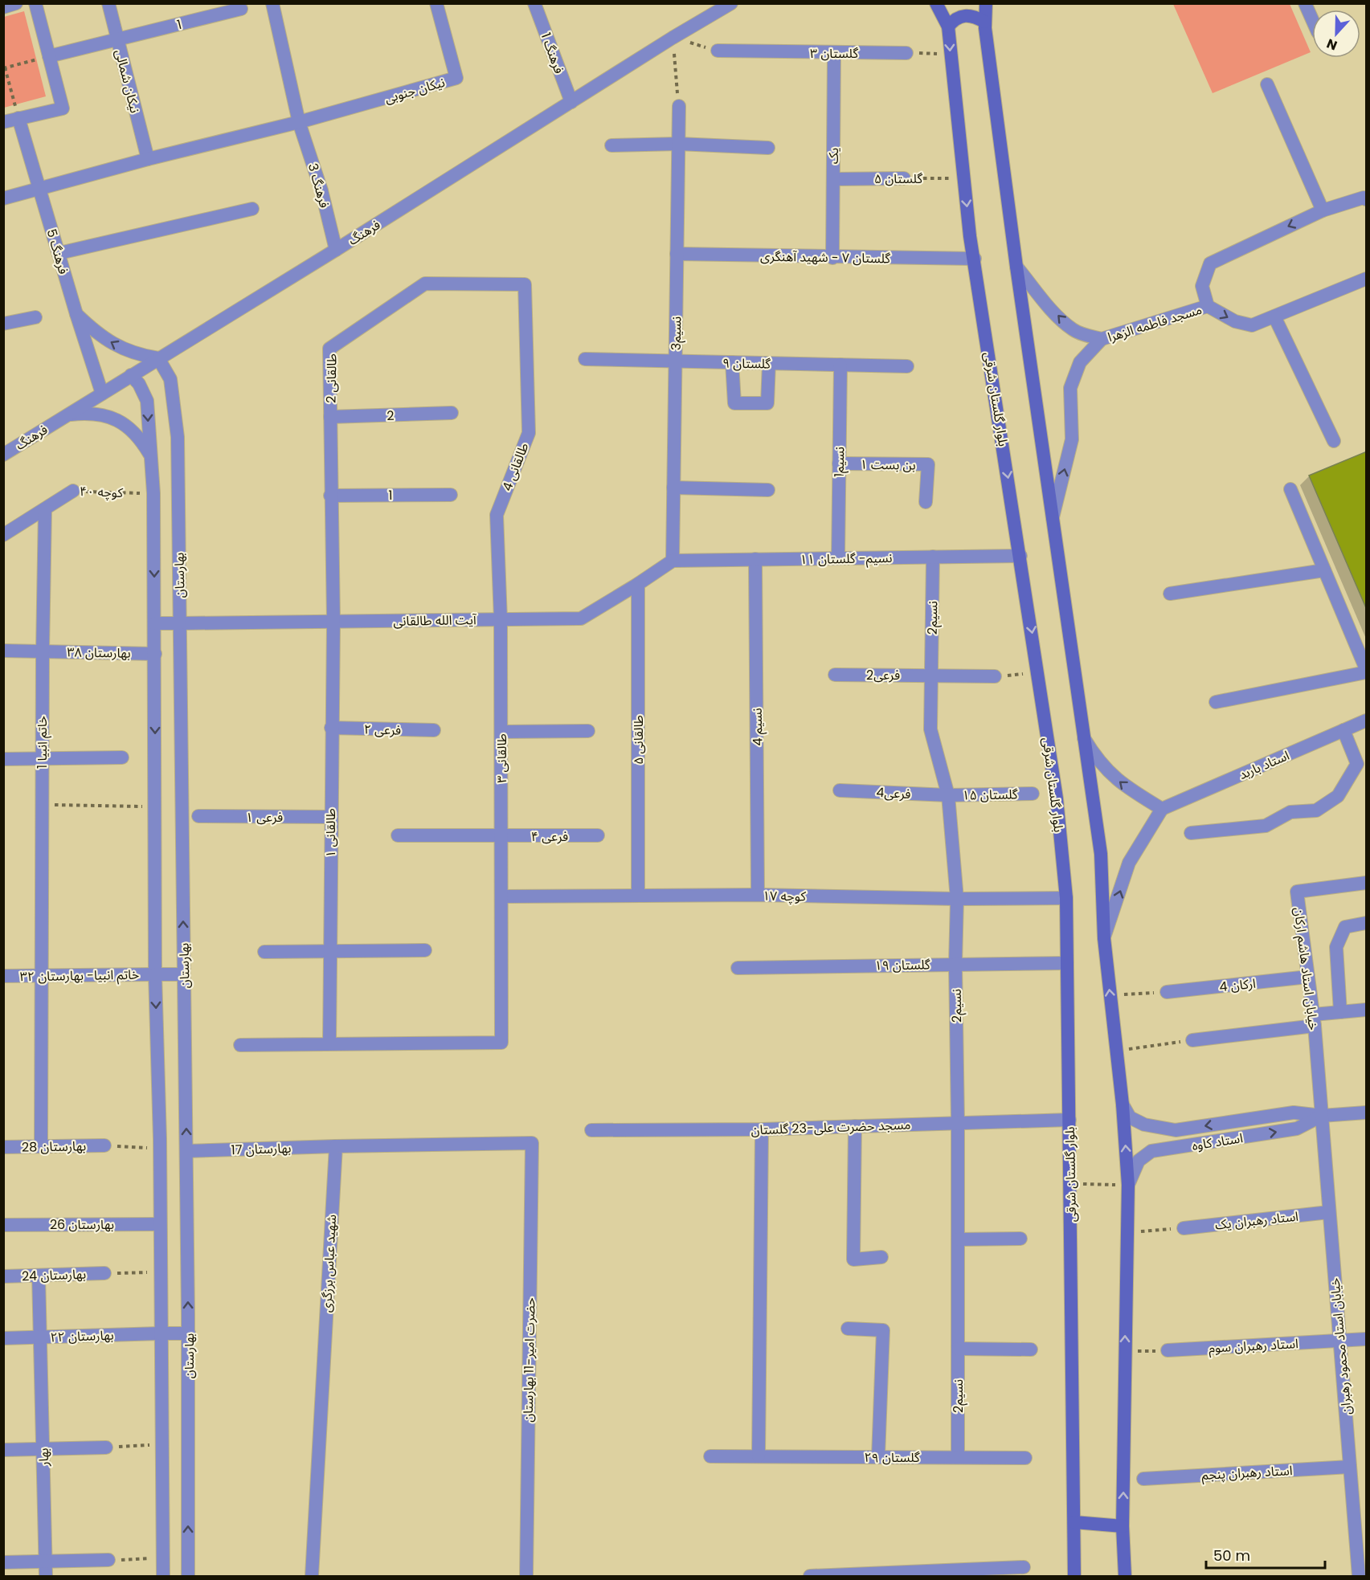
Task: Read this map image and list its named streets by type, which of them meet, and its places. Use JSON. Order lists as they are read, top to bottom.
{
  "streets": {
    "main road": ["بلوار گلستان شرقی"],
    "street": [
      "1",
      "فرهنگ 1",
      "گلستان ۳",
      "نیکان شمالی",
      "نیکان جنوبی",
      "یک",
      "گلستان ۵",
      "فرهنگ 3",
      "فرهنگ",
      "فرهنگ 5",
      "گلستان ۷ - شهید آهنگری",
      "مسجد فاطمه الزهرا",
      "نسیم3",
      "گلستان ۹",
      "طالقانی 2",
      "2",
      "نسیم1",
      "بن بست ۱",
      "طالقانی 4",
      "کوچه ۴۰",
      "نسیم- گلستان ۱۱",
      "بهارستان",
      "نسیم2",
      "آیت الله طالقانی",
      "بهارستان ۳۸",
      "فرعی2",
      "نسیم 4",
      "فرعی ۲",
      "طالقانی ۵",
      "خاتم انبیا 1",
      "طالقانی ۳",
      "استاد باربد",
      "فرعی4",
      "گلستان ۱۵",
      "فرعی ۱",
      "طالقانی ۱",
      "فرعی ۴",
      "کوچه ۱۷",
      "گلستان ۱۹",
      "خیابان استاد هاشم ارکان",
      "خاتم انبیا- بهارستان ۳۲",
      "ارکان 4",
      "مسجد حضرت علی-23 گلستان",
      "استاد کاوه",
      "بهارستان 28",
      "بهارستان 17",
      "استاد رهبران یک",
      "بهارستان 26",
      "شهید عباس برزگری",
      "بهارستان 24",
      "بهارستان ۲۲",
      "استاد رهبران سوم",
      "خیابان استاد محمود رهبران",
      "حضرت امیر-11 بهارستان",
      "بهار",
      "گلستان ۲۹",
      "استاد رهبران پنجم"
    ]
  },
  "crossings": [
    ["1", "نیکان شمالی"],
    ["1", "طالقانی 2"],
    ["فرهنگ 1", "فرهنگ"],
    ["گلستان ۳", "یک"],
    ["نیکان جنوبی", "فرهنگ 3"],
    ["یک", "گلستان ۵"],
    ["یک", "گلستان ۷ - شهید آهنگری"],
    ["گلستان ۵", "بلوار گلستان شرقی"],
    ["فرهنگ 3", "فرهنگ"],
    ["فرهنگ", "فرهنگ 5"],
    ["فرهنگ", "بهارستان"],
    ["گلستان ۷ - شهید آهنگری", "نسیم3"],
    ["گلستان ۷ - شهید آهنگری", "بلوار گلستان شرقی"],
    ["نسیم3", "گلستان ۹"],
    ["نسیم3", "نسیم- گلستان ۱۱"],
    ["نسیم3", "آیت الله طالقانی"],
    ["گلستان ۹", "نسیم1"],
    ["طالقانی 2", "2"],
    ["طالقانی 2", "طالقانی 4"],
    ["طالقانی 2", "آیت الله طالقانی"],
    ["طالقانی 2", "طالقانی ۱"],
    ["بلوار گلستان شرقی", "نسیم- گلستان ۱۱"],
    ["بلوار گلستان شرقی", "کوچه ۱۷"],
    ["بلوار گلستان شرقی", "گلستان ۱۹"],
    ["بلوار گلستان شرقی", "مسجد حضرت علی-23 گلستان"],
    ["نسیم1", "بن بست ۱"],
    ["نسیم1", "نسیم- گلستان ۱۱"],
    ["طالقانی 4", "آیت الله طالقانی"],
    ["طالقانی 4", "طالقانی ۳"],
    ["کوچه ۴۰", "بهارستان"],
    ["کوچه ۴۰", "خاتم انبیا 1"],
    ["نسیم- گلستان ۱۱", "نسیم2"],
    ["نسیم- گلستان ۱۱", "آیت الله طالقانی"],
    ["نسیم- گلستان ۱۱", "نسیم 4"],
    ["بهارستان", "آیت الله طالقانی"],
    ["بهارستان", "بهارستان ۳۸"],
    ["بهارستان", "خاتم انبیا- بهارستان ۳۲"],
    ["بهارستان", "بهارستان 17"],
    ["بهارستان", "بهارستان 26"],
    ["بهارستان", "بهارستان ۲۲"],
    ["نسیم2", "فرعی2"],
    ["نسیم2", "فرعی4"],
    ["نسیم2", "گلستان ۱۵"],
    ["نسیم2", "کوچه ۱۷"],
    ["نسیم2", "گلستان ۱۹"],
    ["نسیم2", "مسجد حضرت علی-23 گلستان"],
    ["نسیم2", "گلستان ۲۹"],
    ["آیت الله طالقانی", "طالقانی ۵"],
    ["آیت الله طالقانی", "طالقانی ۳"],
    ["آیت الله طالقانی", "طالقانی ۱"],
    ["بهارستان ۳۸", "خاتم انبیا 1"],
    ["نسیم 4", "کوچه ۱۷"],
    ["فرعی ۲", "طالقانی ۱"],
    ["طالقانی ۵", "کوچه ۱۷"],
    ["خاتم انبیا 1", "خاتم انبیا- بهارستان ۳۲"],
    ["خاتم انبیا 1", "بهارستان 28"],
    ["طالقانی ۳", "طالقانی ۱"],
    ["طالقانی ۳", "فرعی ۴"],
    ["طالقانی ۳", "کوچه ۱۷"],
    ["فرعی4", "گلستان ۱۵"],
    ["فرعی ۱", "طالقانی ۱"],
    ["خیابان استاد هاشم ارکان", "ارکان 4"],
    ["خیابان استاد هاشم ارکان", "استاد کاوه"],
    ["خیابان استاد هاشم ارکان", "خیابان استاد محمود رهبران"],
    ["استاد کاوه", "خیابان استاد محمود رهبران"],
    ["بهارستان 17", "شهید عباس برزگری"],
    ["بهارستان 17", "حضرت امیر-11 بهارستان"],
    ["استاد رهبران یک", "خیابان استاد محمود رهبران"],
    ["شهید عباس برزگری", "حضرت امیر-11 بهارستان"],
    ["بهارستان 24", "بهار"],
    ["بهارستان ۲۲", "بهار"],
    ["استاد رهبران سوم", "خیابان استاد محمود رهبران"],
    ["خیابان استاد محمود رهبران", "استاد رهبران پنجم"]
  ],
  "scale_bar": "50 m",
  "north": "bottom"
}
